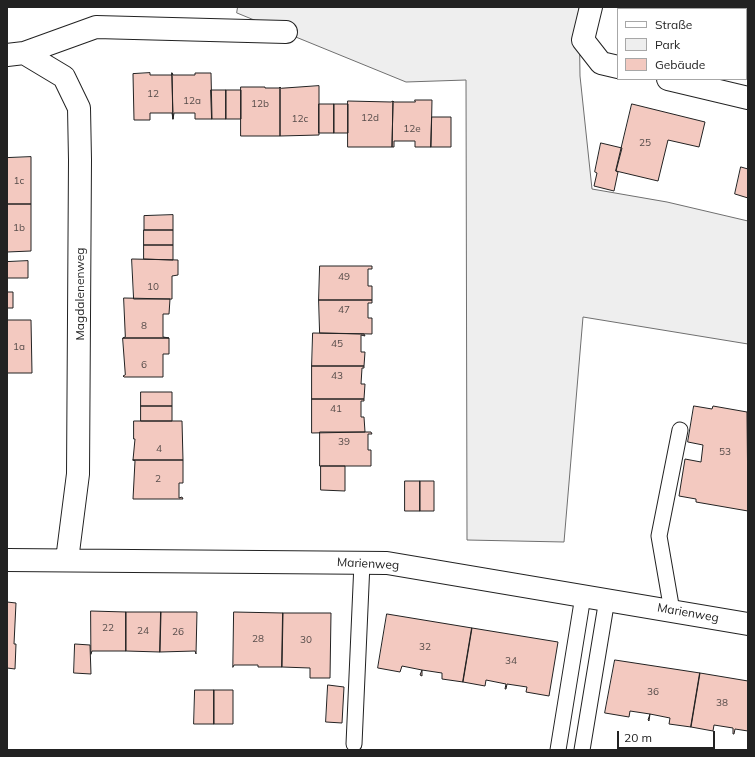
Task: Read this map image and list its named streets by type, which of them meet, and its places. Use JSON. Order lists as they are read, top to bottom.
{
  "streets": {
    "street": ["Magdalenenweg", "Marienweg"]
  },
  "crossings": [
    ["Magdalenenweg", "Marienweg"]
  ],
  "house_numbers": [
    "12",
    "12a",
    "12b",
    "12d",
    "12c",
    "12e",
    "25",
    "1c",
    "1b",
    "49",
    "10",
    "47",
    "8",
    "45",
    "1a",
    "6",
    "43",
    "41",
    "39",
    "4",
    "53",
    "2",
    "22",
    "24",
    "26",
    "28",
    "30",
    "32",
    "34",
    "36",
    "38"
  ],
  "legend": ["Straße", "Park", "Gebäude"],
  "scale_bar": "20 m"
}
